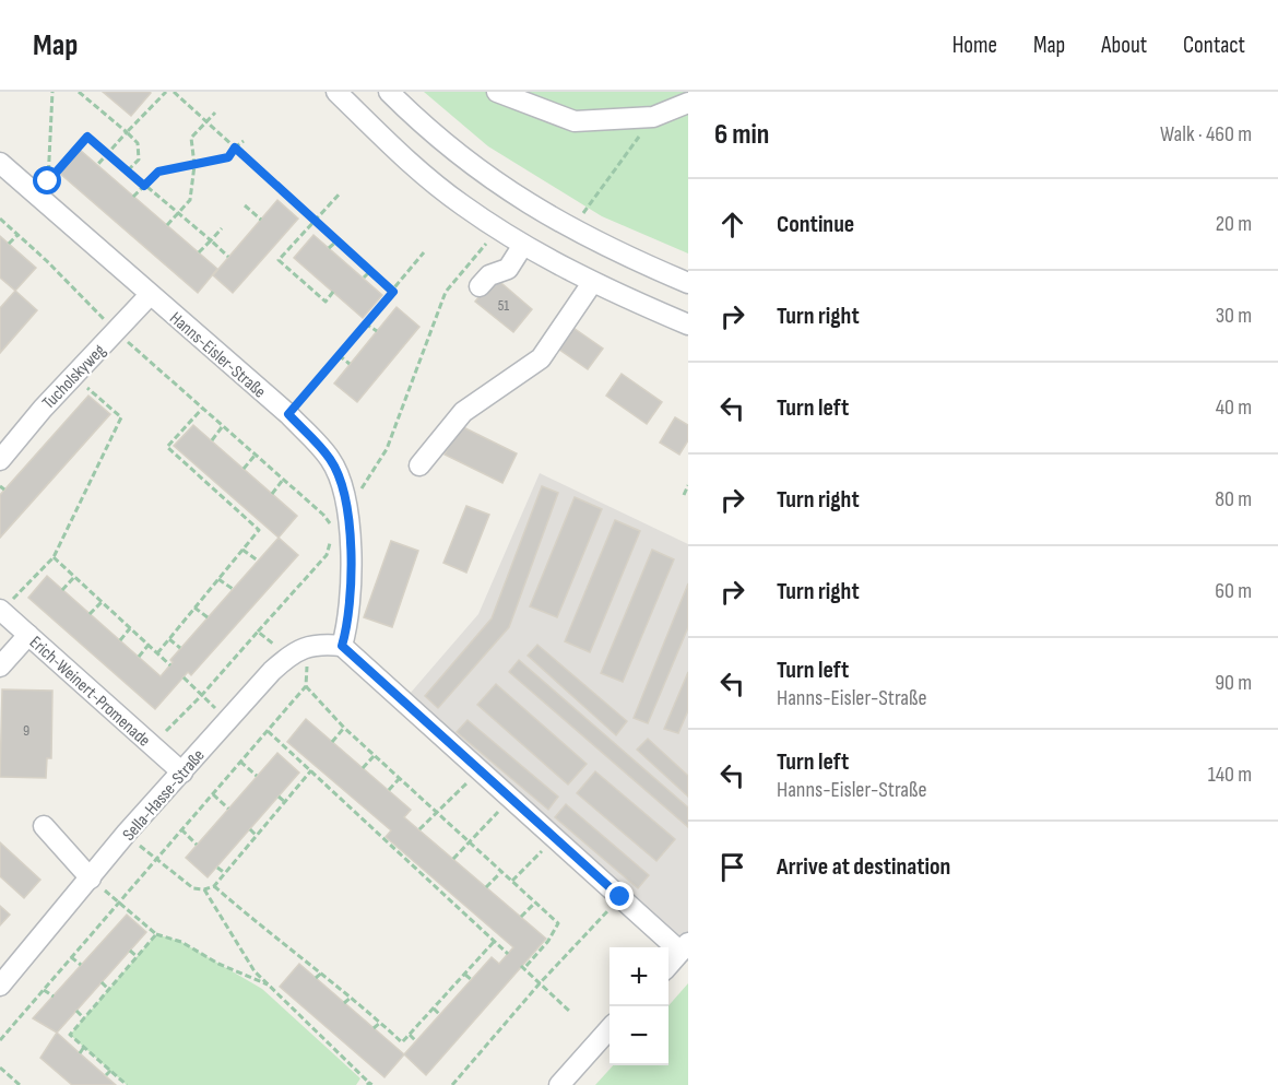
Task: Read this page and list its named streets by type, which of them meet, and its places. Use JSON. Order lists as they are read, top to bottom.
{
  "streets": {
    "street": [
      "Hanns-Eisler-Straße",
      "Tucholskyweg",
      "Erich-Weinert-Promenade",
      "Sella-Hasse-Straße"
    ]
  },
  "crossings": [
    ["Hanns-Eisler-Straße", "Tucholskyweg"],
    ["Hanns-Eisler-Straße", "Sella-Hasse-Straße"],
    ["Erich-Weinert-Promenade", "Sella-Hasse-Straße"]
  ],
  "house_numbers": ["51", "9"],
  "page": {
    "header": "Map",
    "nav": [
      "Home",
      "Map",
      "About",
      "Contact"
    ],
    "heading": ["6 min", "Walk · 460 m"],
    "list": [
      ["Continue", "20 m"],
      ["Turn right", "30 m"],
      ["Turn left", "40 m"],
      ["Turn right", "80 m"],
      ["Turn right", "60 m"],
      ["Turn left", "Hanns-Eisler-Straße", "90 m"],
      ["Turn left", "Hanns-Eisler-Straße", "140 m"],
      "Arrive at destination"
    ],
    "map_buttons": ["+", "−"]
  }
}
